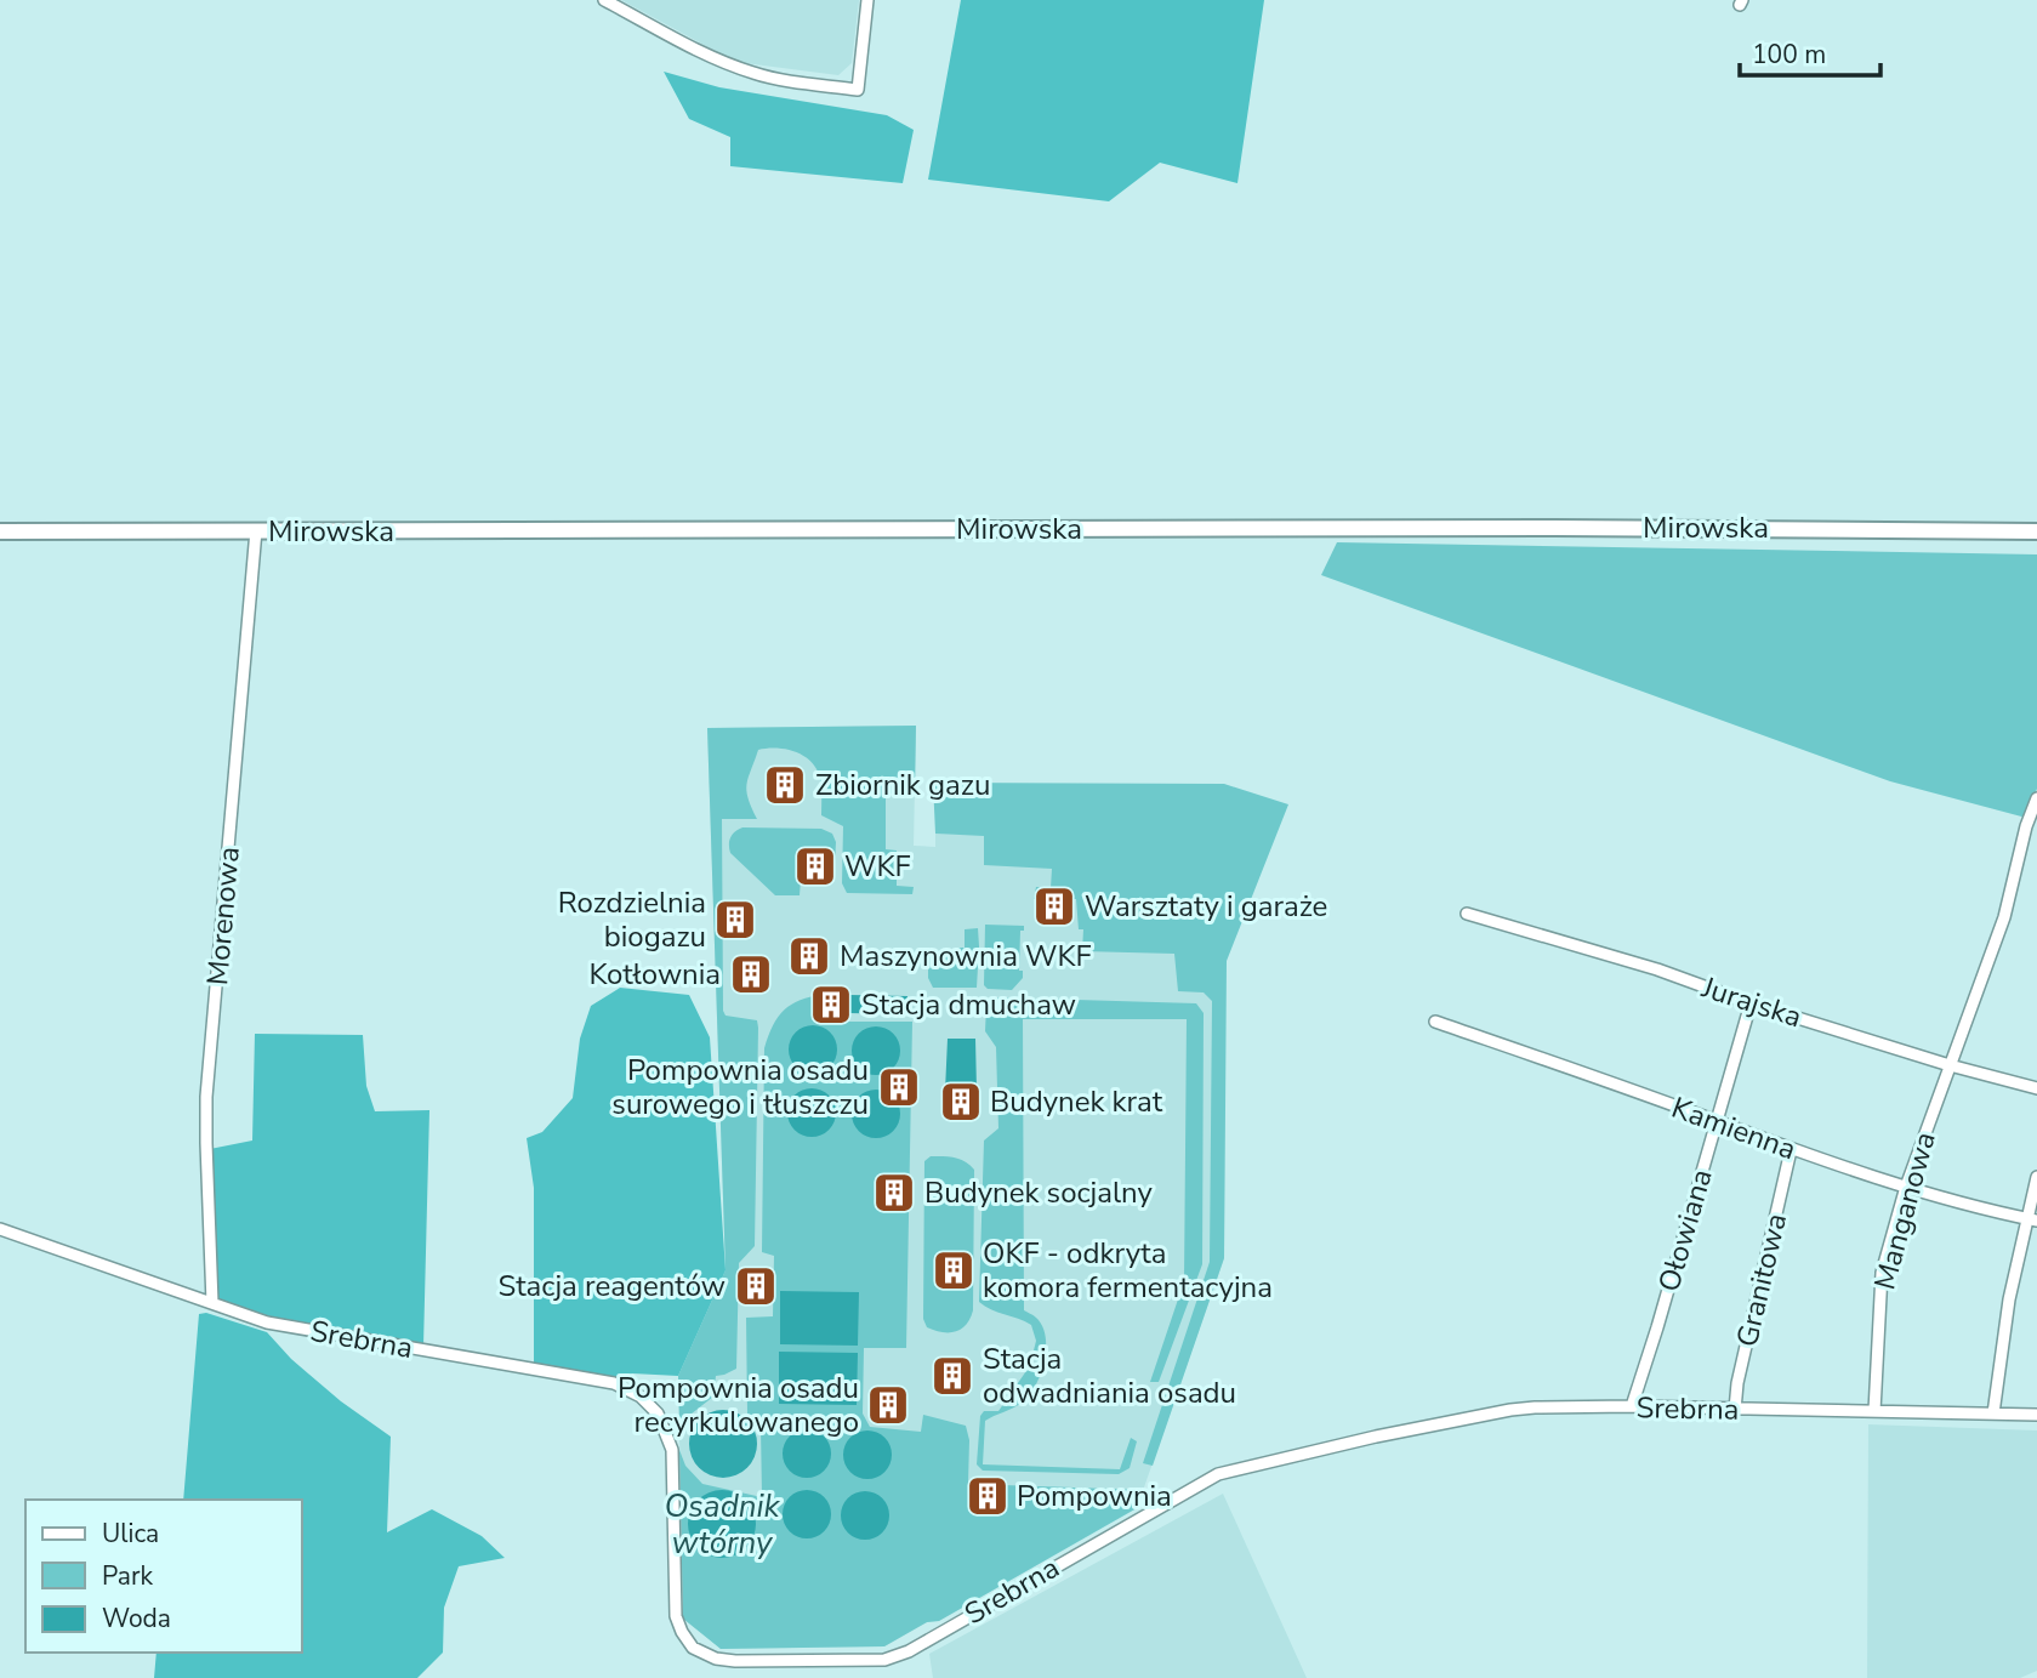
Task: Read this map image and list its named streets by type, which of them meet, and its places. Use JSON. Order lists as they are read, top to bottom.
{
  "streets": {
    "street": [
      "Mirowska",
      "Morenowa",
      "Jurajska",
      "Kamienna",
      "Manganowa",
      "Ołowiana",
      "Granitowa",
      "Srebrna"
    ]
  },
  "crossings": [
    ["Mirowska", "Morenowa"],
    ["Morenowa", "Srebrna"],
    ["Jurajska", "Manganowa"],
    ["Jurajska", "Ołowiana"],
    ["Kamienna", "Manganowa"],
    ["Kamienna", "Ołowiana"],
    ["Kamienna", "Granitowa"],
    ["Manganowa", "Srebrna"],
    ["Ołowiana", "Srebrna"],
    ["Granitowa", "Srebrna"]
  ],
  "water": ["Osadnik wtórny"],
  "places": {
    "building": [
      "Zbiornik gazu",
      "WKF",
      "Warsztaty i garaże",
      "Rozdzielnia biogazu",
      "Maszynownia WKF",
      "Kotłownia",
      "Stacja dmuchaw",
      "Pompownia osadu surowego i tłuszczu",
      "Budynek krat",
      "Budynek socjalny",
      "OKF - odkryta komora fermentacyjna",
      "Stacja reagentów",
      "Stacja odwadniania osadu",
      "Pompownia osadu recyrkulowanego",
      "Pompownia"
    ]
  },
  "legend": ["Ulica", "Park", "Woda"],
  "scale_bar": "100 m"
}
